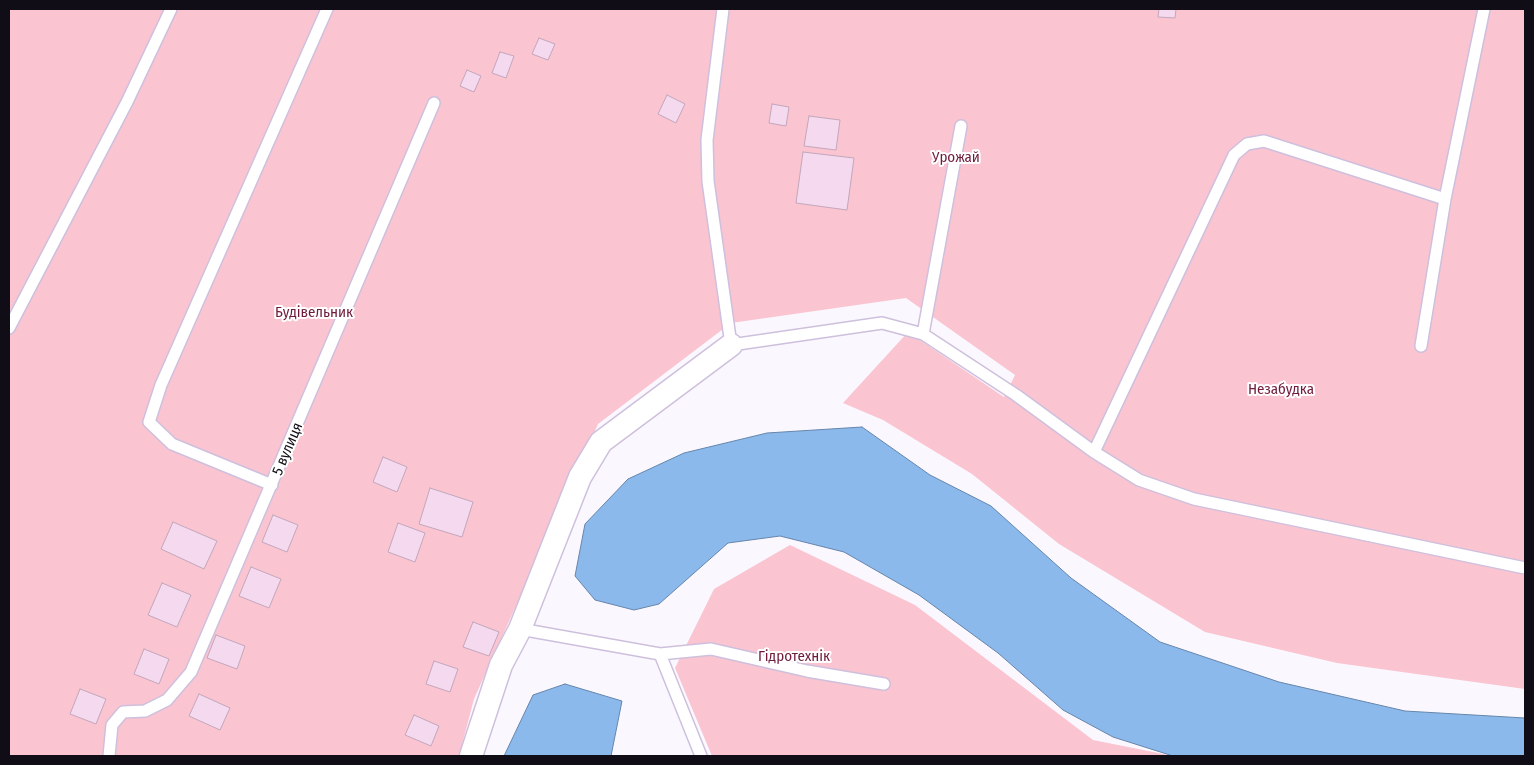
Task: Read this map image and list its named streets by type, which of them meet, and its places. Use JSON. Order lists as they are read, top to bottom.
{
  "streets": {
    "lane": ["5 вулиця"]
  },
  "parks": [
    "Урожай",
    "Будівельник",
    "Незабудка",
    "Гідротехнік"
  ]
}
